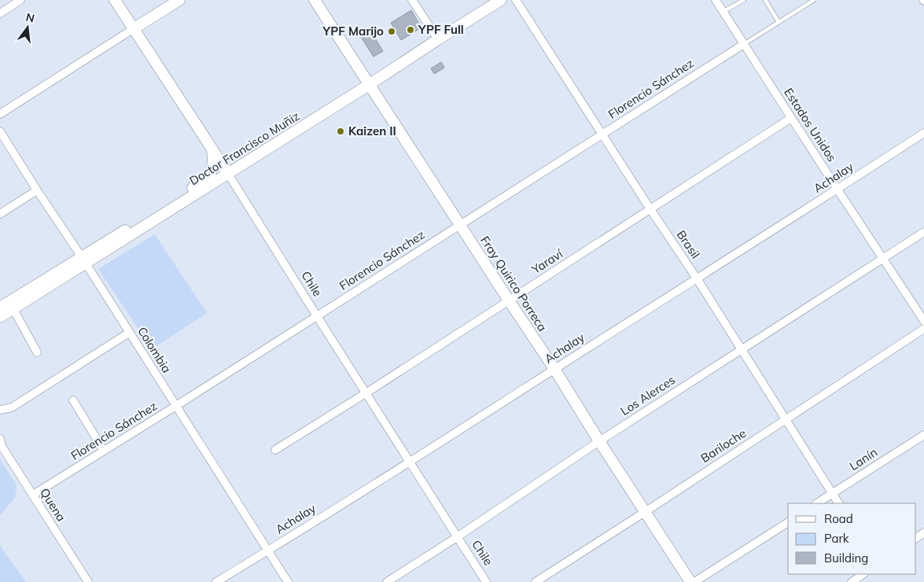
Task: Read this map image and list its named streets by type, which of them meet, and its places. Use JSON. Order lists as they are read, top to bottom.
{
  "streets": {
    "main road": ["Doctor Francisco Muñiz", "Chile", "Fray Quirico Porreca"],
    "street": [
      "Florencio Sánchez",
      "Estados Unidos",
      "Achalay",
      "Brasil",
      "Yaraví",
      "Colombia",
      "Los Alerces",
      "Bariloche",
      "Lanín",
      "Quena"
    ]
  },
  "crossings": [
    ["Florencio Sánchez", "Estados Unidos"],
    ["Florencio Sánchez", "Brasil"],
    ["Florencio Sánchez", "Chile"],
    ["Florencio Sánchez", "Fray Quirico Porreca"],
    ["Florencio Sánchez", "Colombia"],
    ["Florencio Sánchez", "Quena"],
    ["Estados Unidos", "Achalay"],
    ["Estados Unidos", "Yaraví"],
    ["Estados Unidos", "Los Alerces"],
    ["Doctor Francisco Muñiz", "Chile"],
    ["Doctor Francisco Muñiz", "Fray Quirico Porreca"],
    ["Doctor Francisco Muñiz", "Colombia"],
    ["Achalay", "Brasil"],
    ["Achalay", "Chile"],
    ["Achalay", "Fray Quirico Porreca"],
    ["Achalay", "Colombia"],
    ["Brasil", "Yaraví"],
    ["Brasil", "Los Alerces"],
    ["Brasil", "Bariloche"],
    ["Brasil", "Lanín"],
    ["Yaraví", "Chile"],
    ["Yaraví", "Fray Quirico Porreca"],
    ["Chile", "Los Alerces"],
    ["Fray Quirico Porreca", "Los Alerces"],
    ["Fray Quirico Porreca", "Bariloche"]
  ],
  "places": ["YPF Full", "YPF Marijo", "Kaizen II"],
  "legend": ["Road", "Park", "Building"],
  "north": "top"
}
